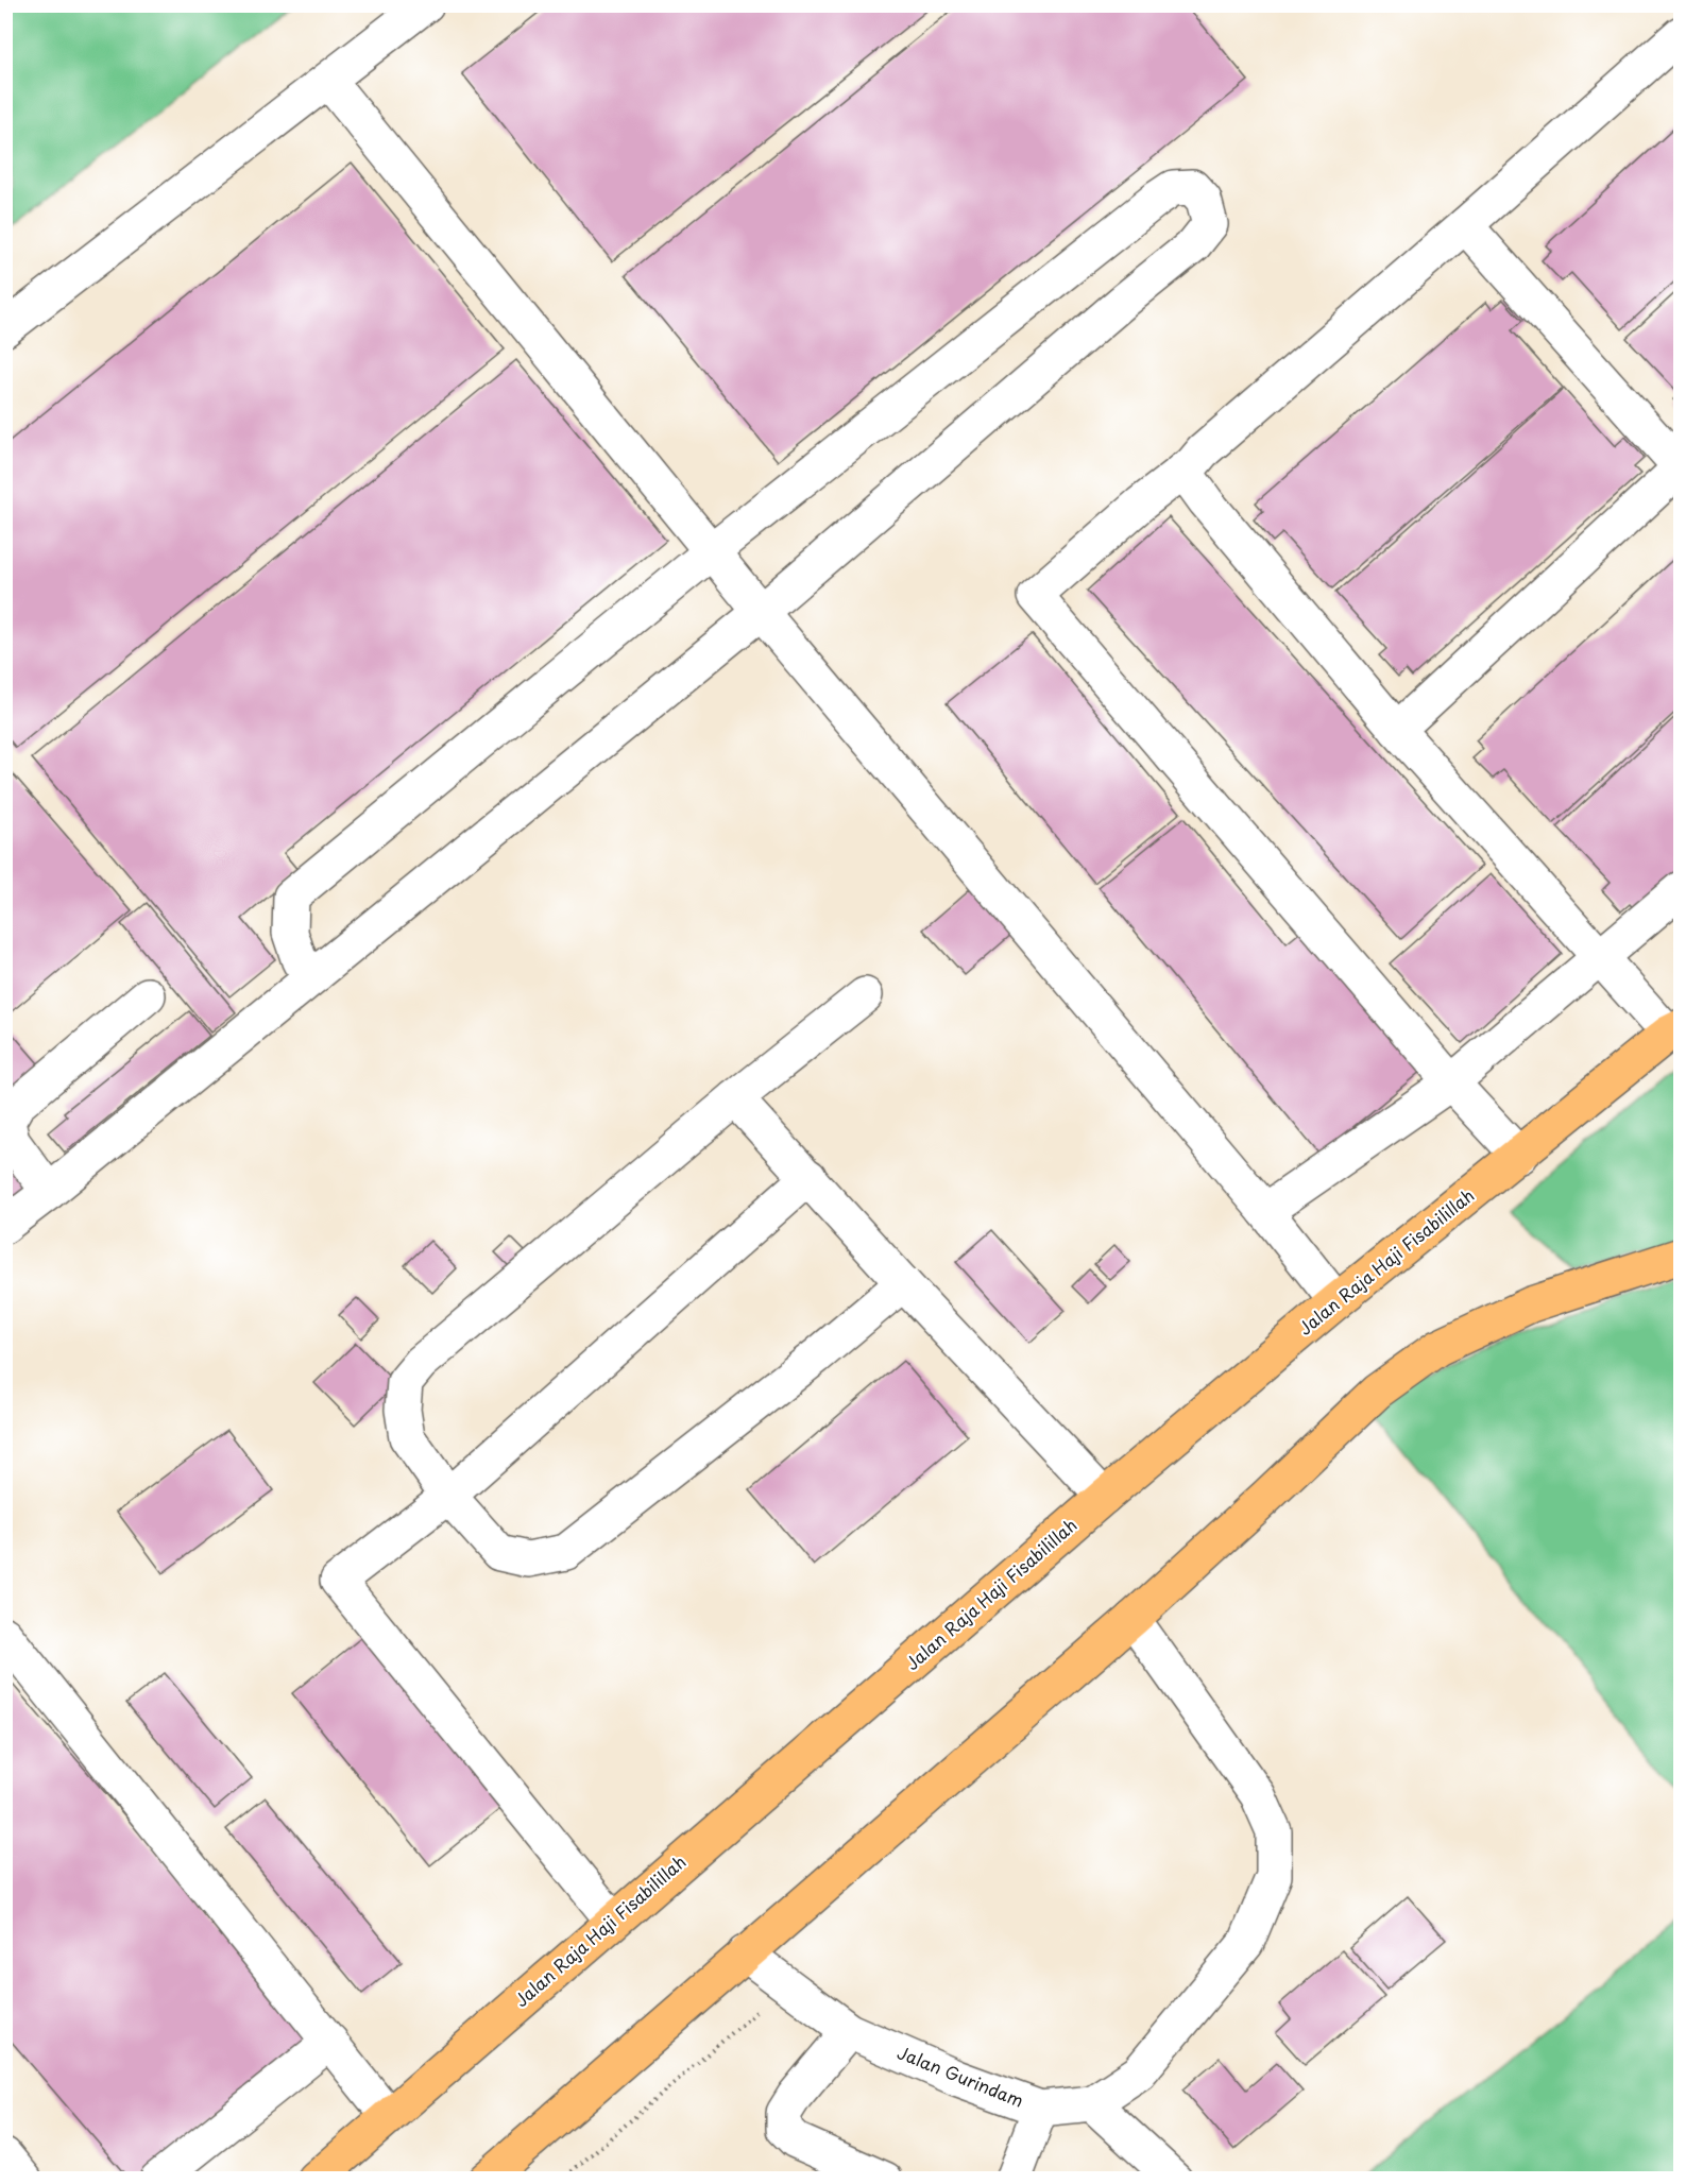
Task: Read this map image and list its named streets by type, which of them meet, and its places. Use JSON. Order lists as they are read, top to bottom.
{
  "streets": {
    "main road": ["Jalan Raja Haji Fisabilillah"],
    "street": ["Jalan Gurindam"]
  }
}
